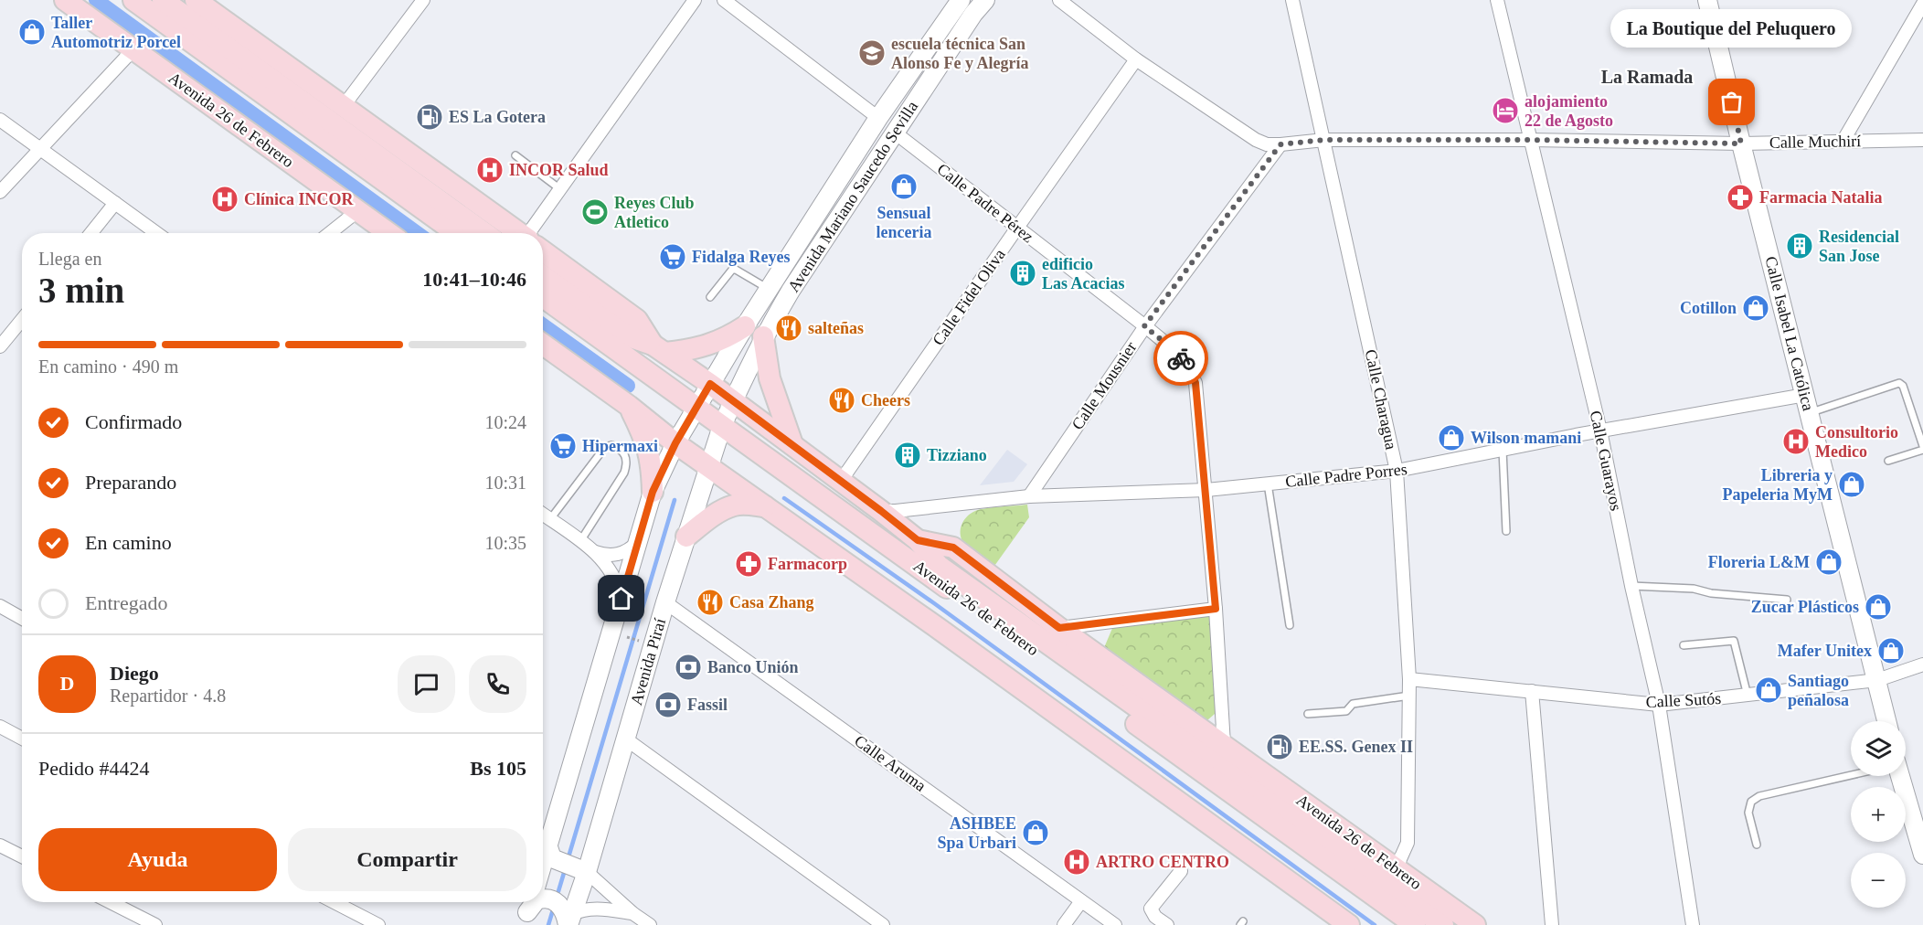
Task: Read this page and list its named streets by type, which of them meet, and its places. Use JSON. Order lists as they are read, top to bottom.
{
  "streets": {
    "main road": ["Avenida 26 de Febrero"],
    "street": [
      "Calle Muchirí",
      "Avenida Mariano Saucedo Sevilla",
      "Calle Padre Pérez",
      "Calle Fidel Oliva",
      "Calle Isabel La Católica",
      "Calle Mousnier",
      "Calle Charagua",
      "Calle Guarayos",
      "Calle Padre Porres",
      "Avenida Piraí",
      "Calle Sutós",
      "Calle Aruma"
    ]
  },
  "crossings": [
    ["Avenida 26 de Febrero", "Avenida Mariano Saucedo Sevilla"],
    ["Avenida 26 de Febrero", "Calle Padre Pérez"],
    ["Avenida 26 de Febrero", "Calle Fidel Oliva"],
    ["Avenida 26 de Febrero", "Calle Charagua"],
    ["Avenida 26 de Febrero", "Calle Padre Porres"],
    ["Avenida 26 de Febrero", "Avenida Piraí"],
    ["Calle Muchirí", "Calle Fidel Oliva"],
    ["Calle Muchirí", "Calle Isabel La Católica"],
    ["Calle Muchirí", "Calle Mousnier"],
    ["Calle Muchirí", "Calle Charagua"],
    ["Calle Muchirí", "Calle Guarayos"],
    ["Avenida Mariano Saucedo Sevilla", "Calle Padre Pérez"],
    ["Avenida Mariano Saucedo Sevilla", "Avenida Piraí"],
    ["Calle Padre Pérez", "Calle Fidel Oliva"],
    ["Calle Padre Pérez", "Calle Mousnier"],
    ["Calle Padre Pérez", "Calle Padre Porres"],
    ["Calle Isabel La Católica", "Calle Padre Porres"],
    ["Calle Isabel La Católica", "Calle Sutós"],
    ["Calle Mousnier", "Calle Padre Porres"],
    ["Calle Charagua", "Calle Padre Porres"],
    ["Calle Charagua", "Calle Sutós"],
    ["Calle Guarayos", "Calle Padre Porres"],
    ["Calle Guarayos", "Calle Sutós"],
    ["Avenida Piraí", "Calle Aruma"]
  ],
  "districts": ["La Ramada"],
  "places": {
    "shop": [
      "Taller Automotriz Porcel",
      "Sensual lenceria",
      "Cotillon",
      "Wilson mamani",
      "Libreria y Papeleria MyM",
      "Floreria L&M",
      "Zucar Plásticos",
      "Mafer Unitex",
      "Santiago peñalosa",
      "ASHBEE Spa Urbari"
    ],
    "school or university": ["escuela técnica San Alonso Fe y Alegría"],
    "other": ["La Boutique del Peluquero"],
    "hotel": ["alojamiento 22 de Agosto"],
    "fuel station": ["ES La Gotera", "EE.SS. Genex II"],
    "hospital": [
      "INCOR Salud",
      "Clínica INCOR",
      "Consultorio Medico",
      "ARTRO CENTRO"
    ],
    "pharmacy": ["Farmacia Natalia", "Farmacorp"],
    "sports": ["Reyes Club Atletico"],
    "building": ["Residencial San Jose", "edificio Las Acacias", "Tizziano"],
    "supermarket": ["Fidalga Reyes", "Hipermaxi"],
    "restaurant": ["salteñas", "Cheers", "Casa Zhang"],
    "bank": ["Banco Unión", "Fassil"]
  },
  "page": {
    "bubble": "La Boutique del Peluquero",
    "heading": ["3 min", "Llega en", "10:41–10:46"],
    "panel": [
      "Diego",
      "Repartidor · 4.8",
      "Pedido #4424",
      "Bs 105"
    ],
    "bar": "En camino · 490 m",
    "list": [
      ["Confirmado", "10:24"],
      ["Preparando", "10:31"],
      ["En camino", "10:35"],
      "Entregado"
    ],
    "round": "D",
    "map_buttons": ["+", "−"],
    "buttons": ["Ayuda", "Compartir"]
  }
}
